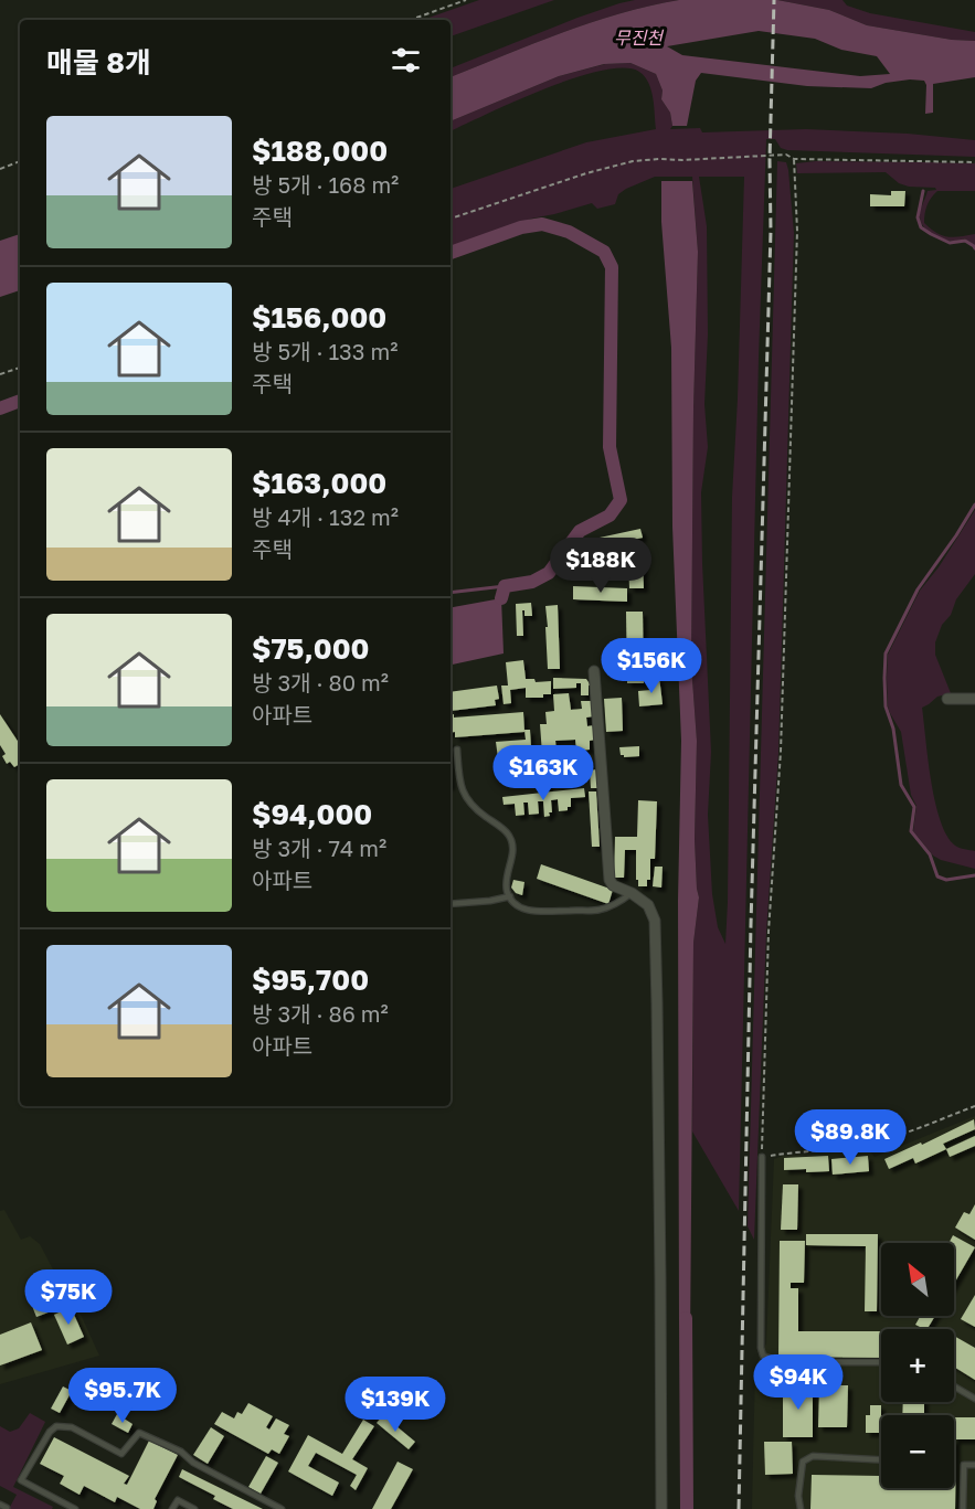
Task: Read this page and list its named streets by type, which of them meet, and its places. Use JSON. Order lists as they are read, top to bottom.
{
  "water": ["무진천"],
  "north": "top left",
  "page": {
    "heading": "매물 8개",
    "list": [
      {
        "name": "$188,000",
        "note": "방 5개 · 168 m² · 주택"
      },
      {
        "name": "$156,000",
        "note": "방 5개 · 133 m² · 주택"
      },
      {
        "name": "$163,000",
        "note": "방 4개 · 132 m² · 주택"
      },
      {
        "name": "$75,000",
        "note": "방 3개 · 80 m² · 아파트"
      },
      {
        "name": "$94,000",
        "note": "방 3개 · 74 m² · 아파트"
      },
      {
        "name": "$95,700",
        "note": "방 3개 · 86 m² · 아파트"
      }
    ],
    "price": [
      "$188K",
      "$156K",
      "$163K",
      "$89.8K",
      "$75K",
      "$94K",
      "$95.7K",
      "$139K"
    ],
    "map_buttons": ["+", "−"]
  }
}
